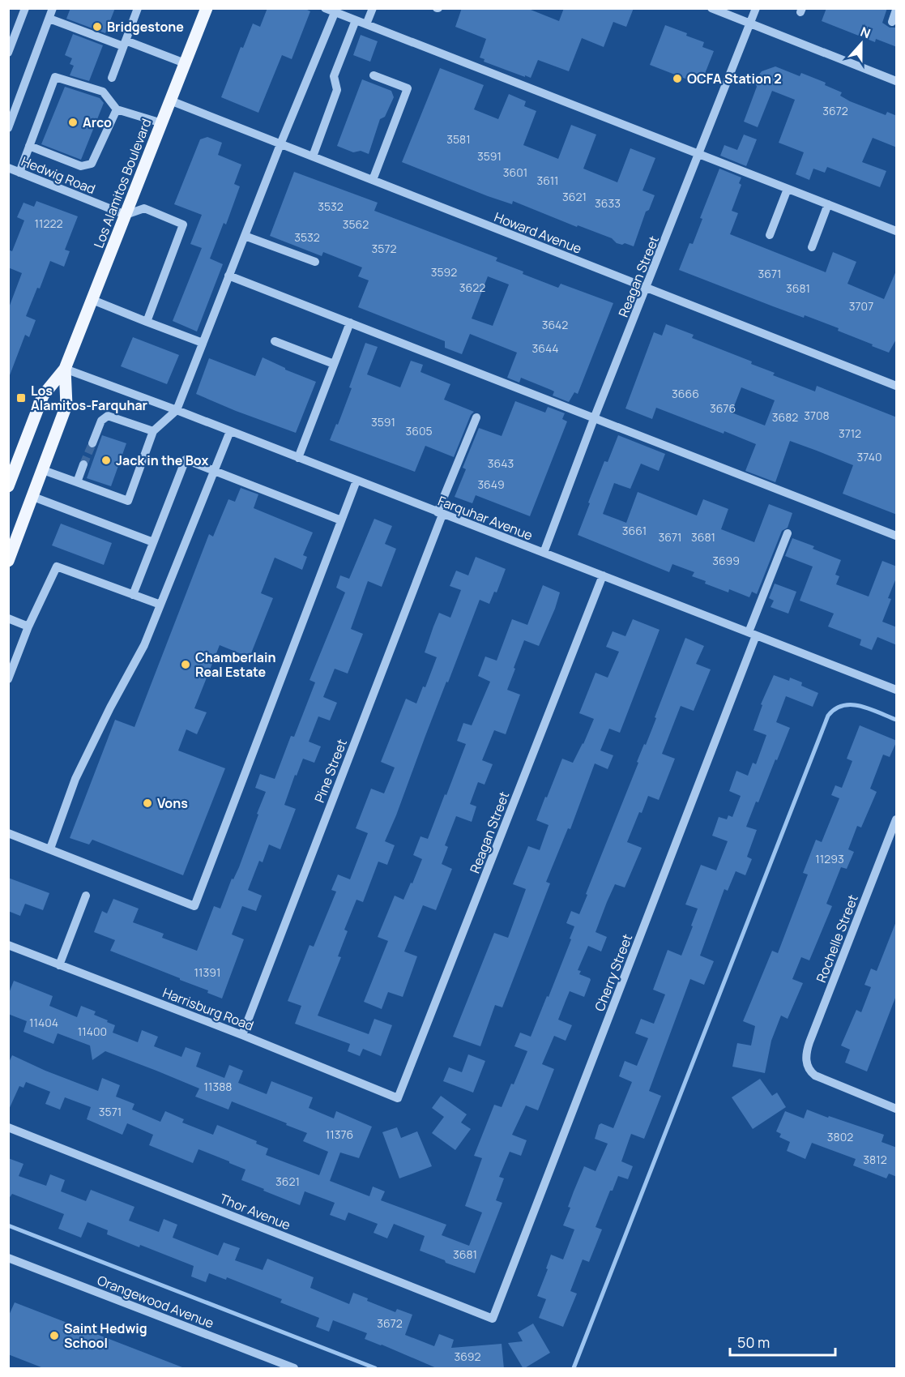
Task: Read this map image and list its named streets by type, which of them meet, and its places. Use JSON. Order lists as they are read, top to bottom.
{
  "streets": {
    "main road": ["Los Alamitos Boulevard"],
    "street": [
      "Hedwig Road",
      "Howard Avenue",
      "Reagan Street",
      "Farquhar Avenue",
      "Pine Street",
      "Rochelle Street",
      "Cherry Street",
      "Harrisburg Road",
      "Thor Avenue",
      "Orangewood Avenue"
    ]
  },
  "crossings": [
    ["Hedwig Road", "Los Alamitos Boulevard"],
    ["Los Alamitos Boulevard", "Howard Avenue"],
    ["Los Alamitos Boulevard", "Farquhar Avenue"],
    ["Howard Avenue", "Reagan Street"],
    ["Reagan Street", "Farquhar Avenue"],
    ["Reagan Street", "Harrisburg Road"],
    ["Farquhar Avenue", "Pine Street"],
    ["Farquhar Avenue", "Cherry Street"],
    ["Pine Street", "Harrisburg Road"],
    ["Cherry Street", "Thor Avenue"]
  ],
  "places": {
    "other": [
      "Bridgestone",
      "OCFA Station 2",
      "Arco",
      "Jack in the Box",
      "Chamberlain Real Estate",
      "Vons",
      "Saint Hedwig School"
    ],
    "transit": ["Los Alamitos-Farquhar"]
  },
  "house_numbers": [
    "3672",
    "3581",
    "3591",
    "3601",
    "3611",
    "3621",
    "3633",
    "3532",
    "11222",
    "3562",
    "3532",
    "3572",
    "3592",
    "3671",
    "3622",
    "3681",
    "3707",
    "3642",
    "3644",
    "3666",
    "3676",
    "3708",
    "3682",
    "3591",
    "3605",
    "3712",
    "3740",
    "3643",
    "3649",
    "3661",
    "3671",
    "3681",
    "3699",
    "11293",
    "11391",
    "11404",
    "11400",
    "11388",
    "3571",
    "11376",
    "3802",
    "3812",
    "3621",
    "3681",
    "3672",
    "3692"
  ],
  "scale_bar": "50 m",
  "north": "top"
}
